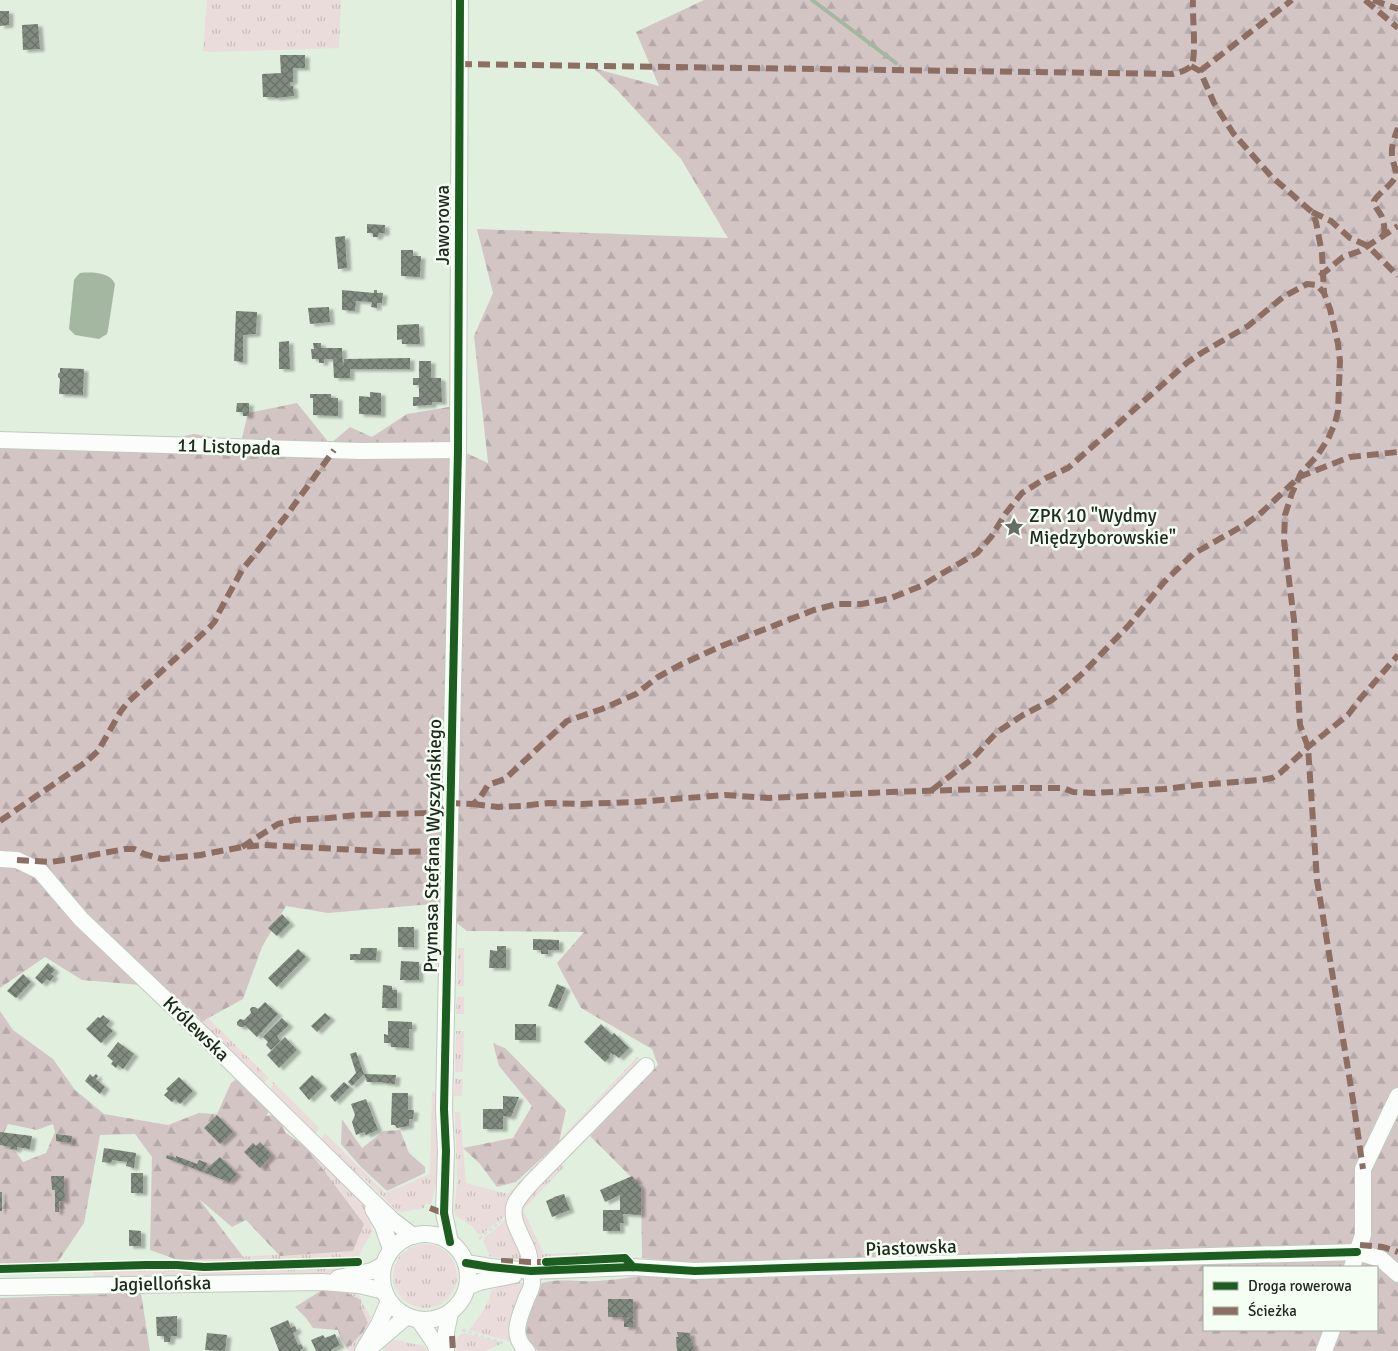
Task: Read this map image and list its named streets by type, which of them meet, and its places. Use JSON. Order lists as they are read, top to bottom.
{
  "streets": {
    "street": [
      "Jaworowa",
      "11 Listopada",
      "Prymasa Stefana Wyszyńskiego",
      "Królewska",
      "Piastowska",
      "Jagiellońska"
    ]
  },
  "crossings": [
    ["Jaworowa", "11 Listopada"],
    ["Jaworowa", "Prymasa Stefana Wyszyńskiego"],
    ["11 Listopada", "Prymasa Stefana Wyszyńskiego"],
    ["Prymasa Stefana Wyszyńskiego", "Królewska"],
    ["Prymasa Stefana Wyszyńskiego", "Piastowska"],
    ["Prymasa Stefana Wyszyńskiego", "Jagiellońska"],
    ["Królewska", "Piastowska"],
    ["Królewska", "Jagiellońska"],
    ["Piastowska", "Jagiellońska"]
  ],
  "places": {
    "place": ["ZPK 10 \"Wydmy Międzyborowskie\""]
  },
  "legend": ["Droga rowerowa", "Ścieżka"]
}
